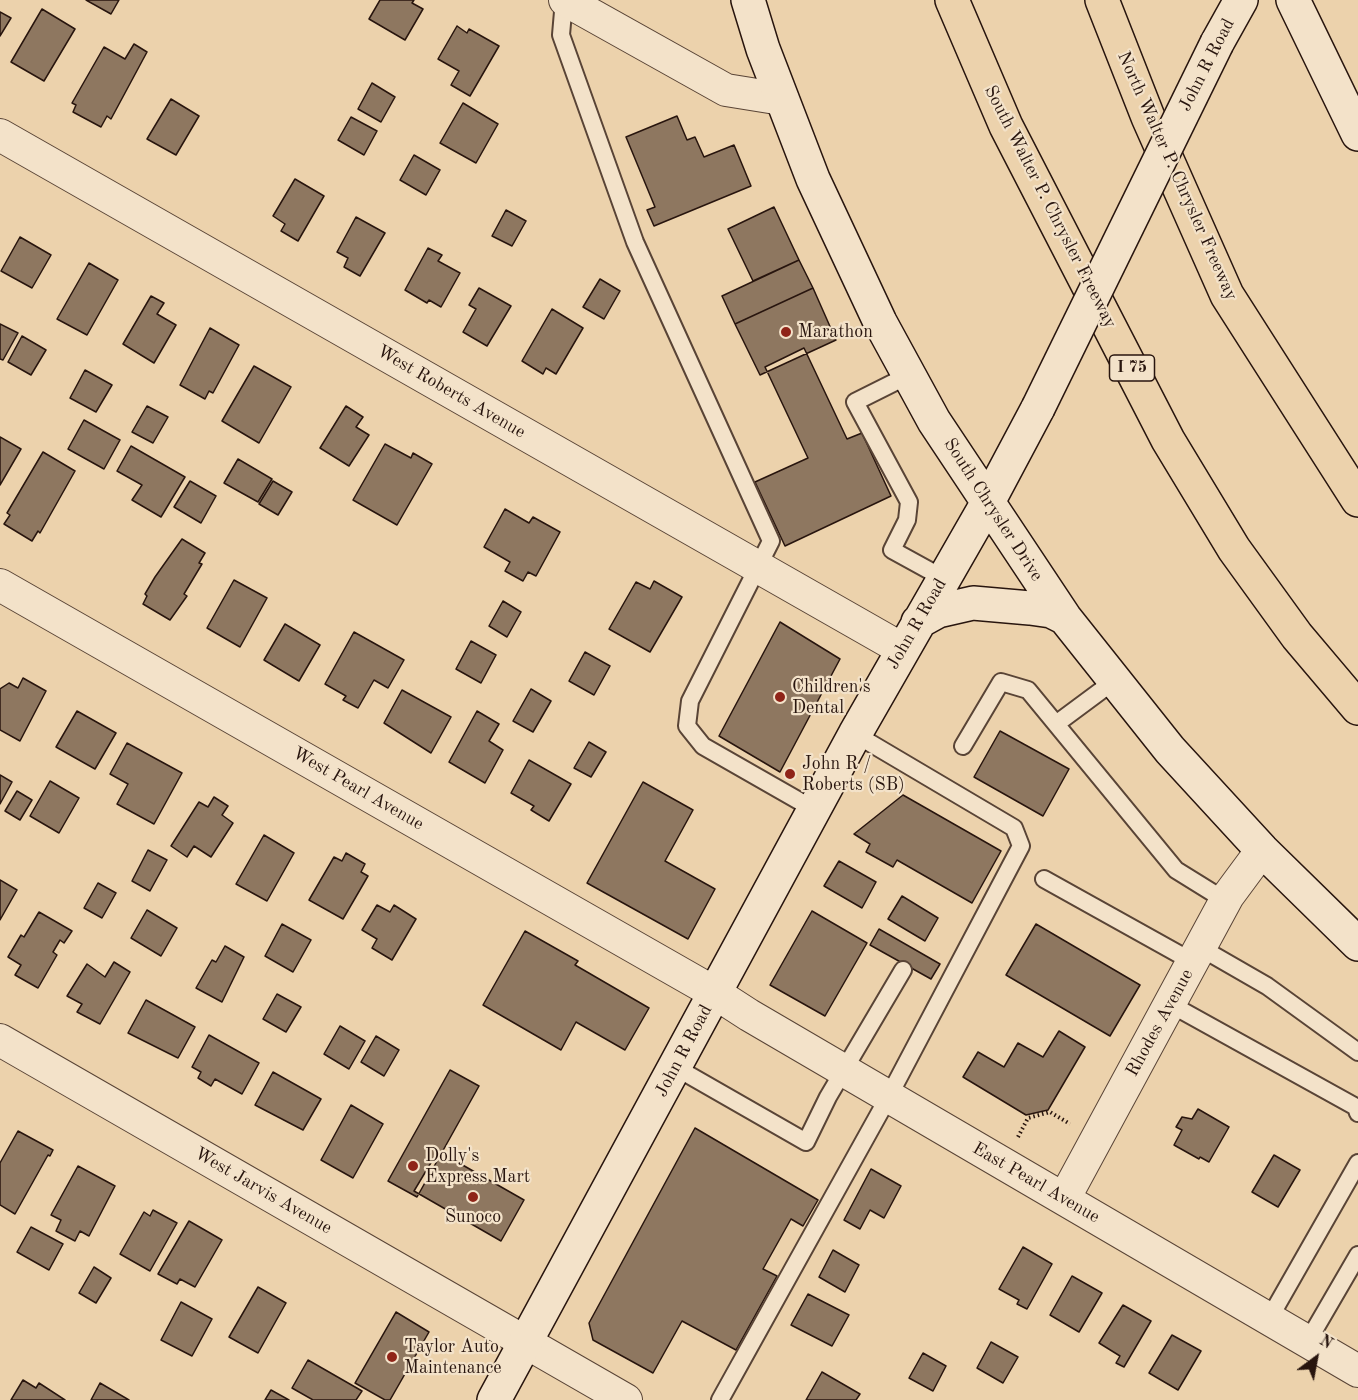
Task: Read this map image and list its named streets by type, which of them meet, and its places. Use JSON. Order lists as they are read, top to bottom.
{
  "streets": {
    "highway": ["North Walter P. Chrysler Freeway", "South Walter P. Chrysler Freeway", "I 75"],
    "main road": ["John R Road", "South Chrysler Drive"],
    "street": [
      "West Roberts Avenue",
      "West Pearl Avenue",
      "Rhodes Avenue",
      "East Pearl Avenue",
      "West Jarvis Avenue"
    ]
  },
  "crossings": [
    ["John R Road", "West Roberts Avenue"],
    ["John R Road", "South Chrysler Drive"],
    ["John R Road", "West Pearl Avenue"],
    ["John R Road", "East Pearl Avenue"],
    ["John R Road", "West Jarvis Avenue"],
    ["South Chrysler Drive", "Rhodes Avenue"],
    ["West Pearl Avenue", "East Pearl Avenue"],
    ["Rhodes Avenue", "East Pearl Avenue"]
  ],
  "places": [
    "Marathon",
    "Children's Dental",
    "John R / Roberts (SB)",
    "Dolly's Express Mart",
    "Sunoco",
    "Taylor Auto Maintenance"
  ],
  "north": "top right"
}
